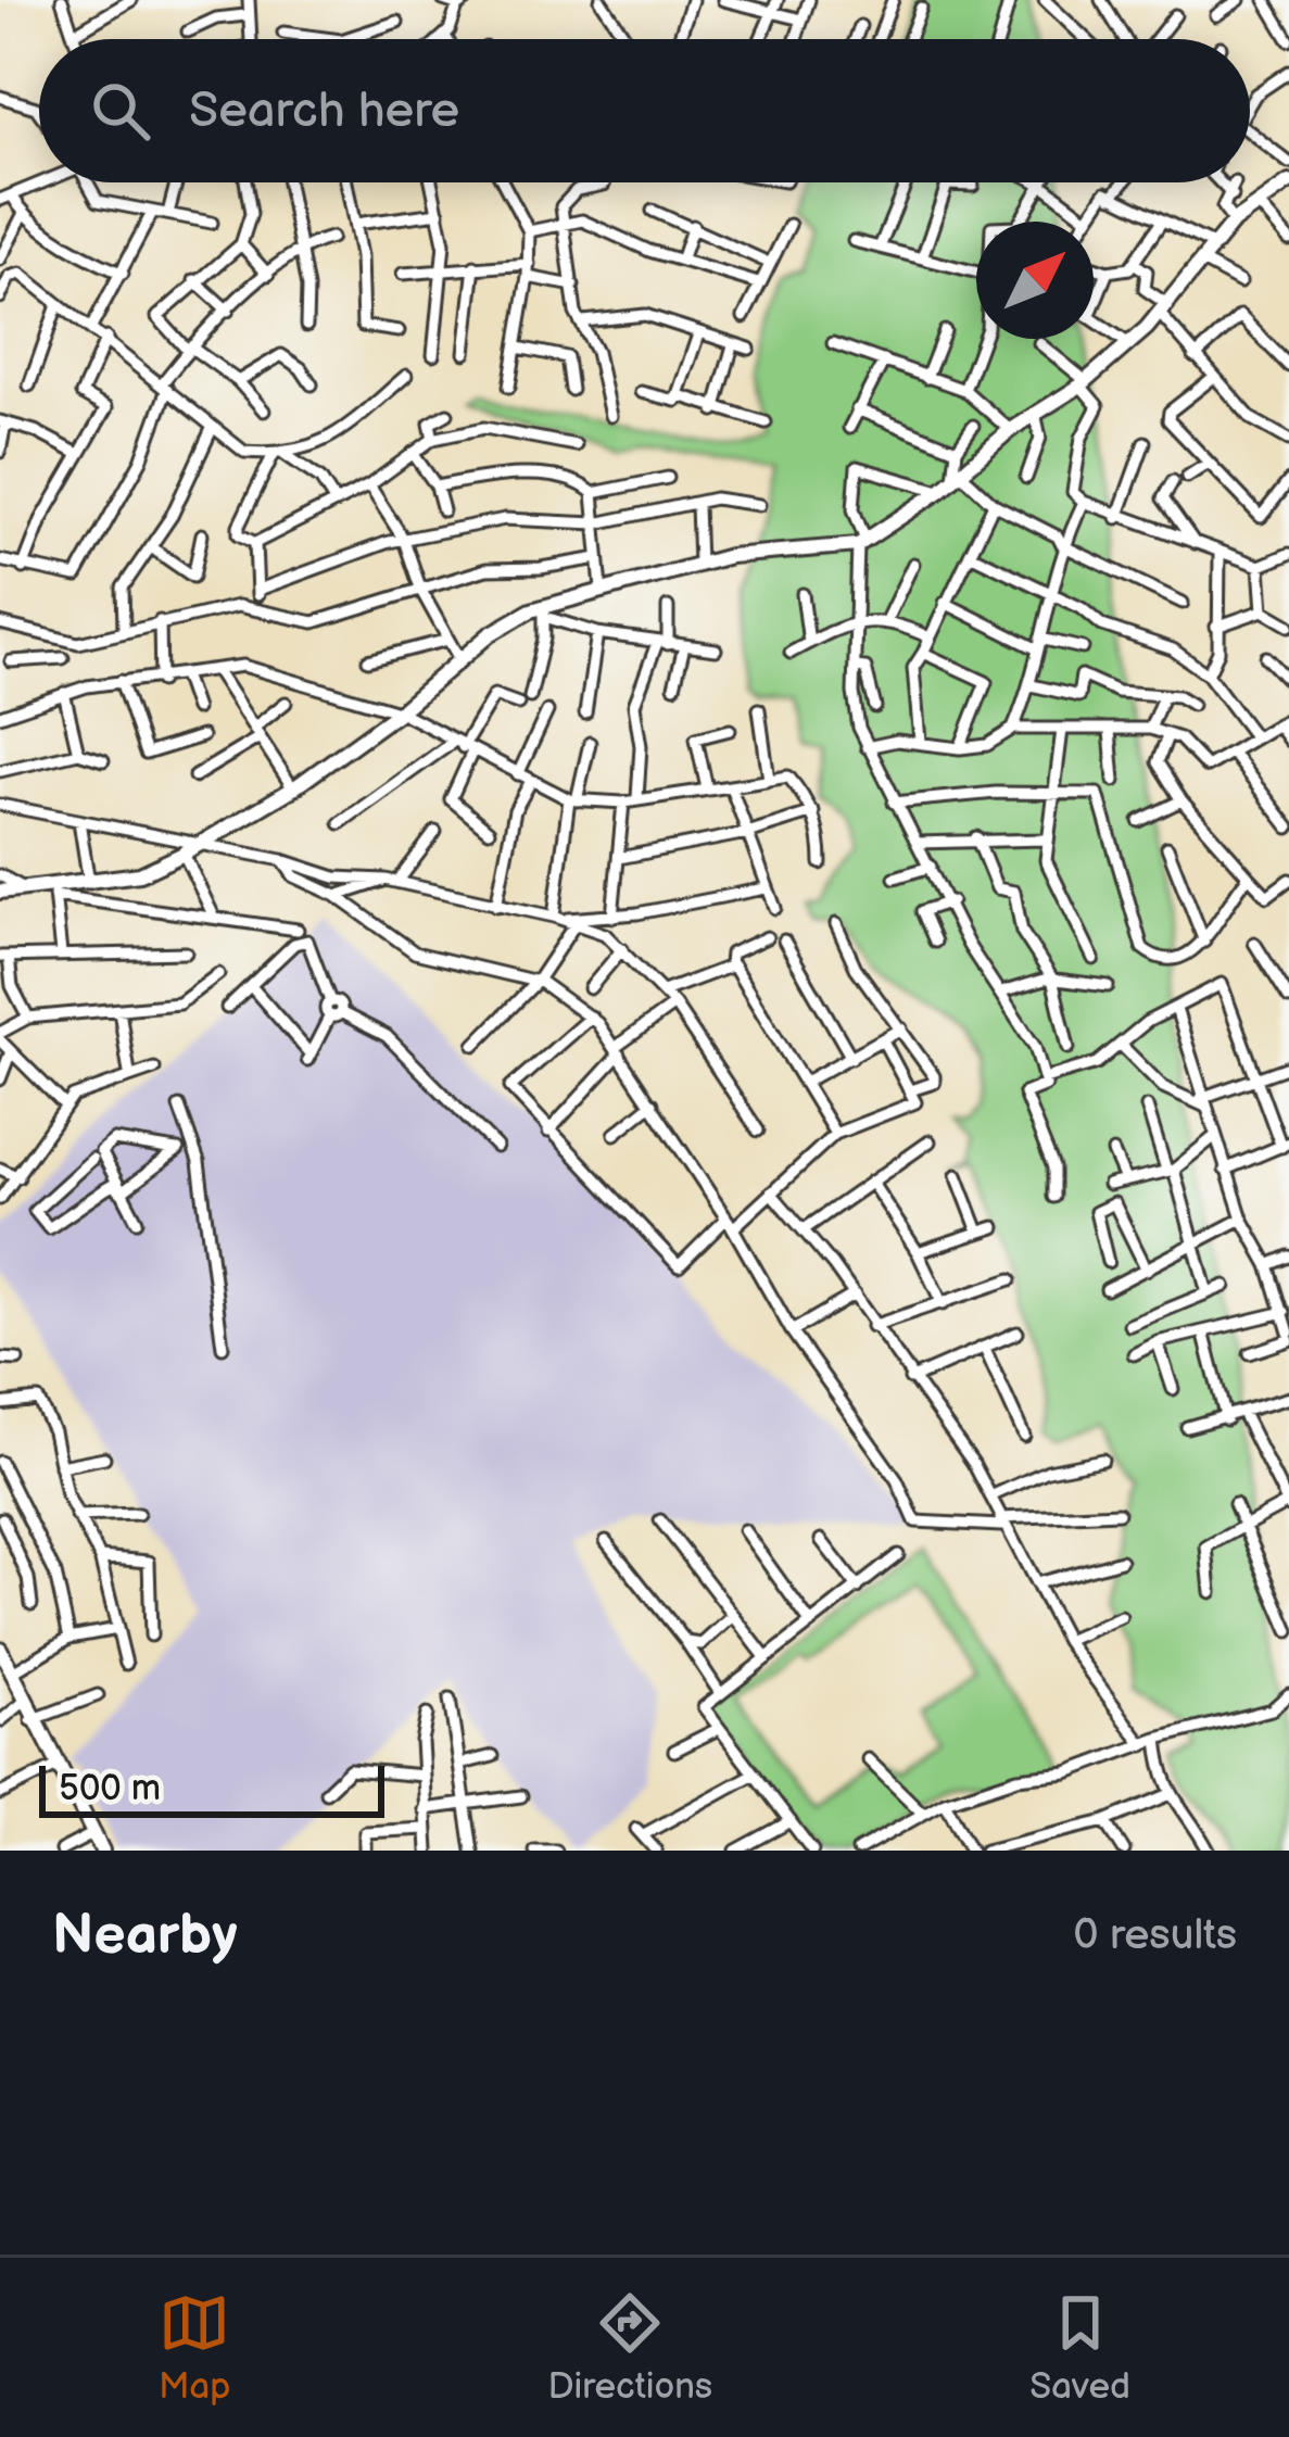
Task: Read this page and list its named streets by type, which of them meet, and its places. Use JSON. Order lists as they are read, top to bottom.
{
  "scale_bar": "500 m",
  "north": "top right",
  "page": {
    "search": "Search here",
    "scale": "500 m",
    "heading": ["Nearby", "0 results"],
    "nav": ["Map", "Directions", "Saved"]
  }
}
